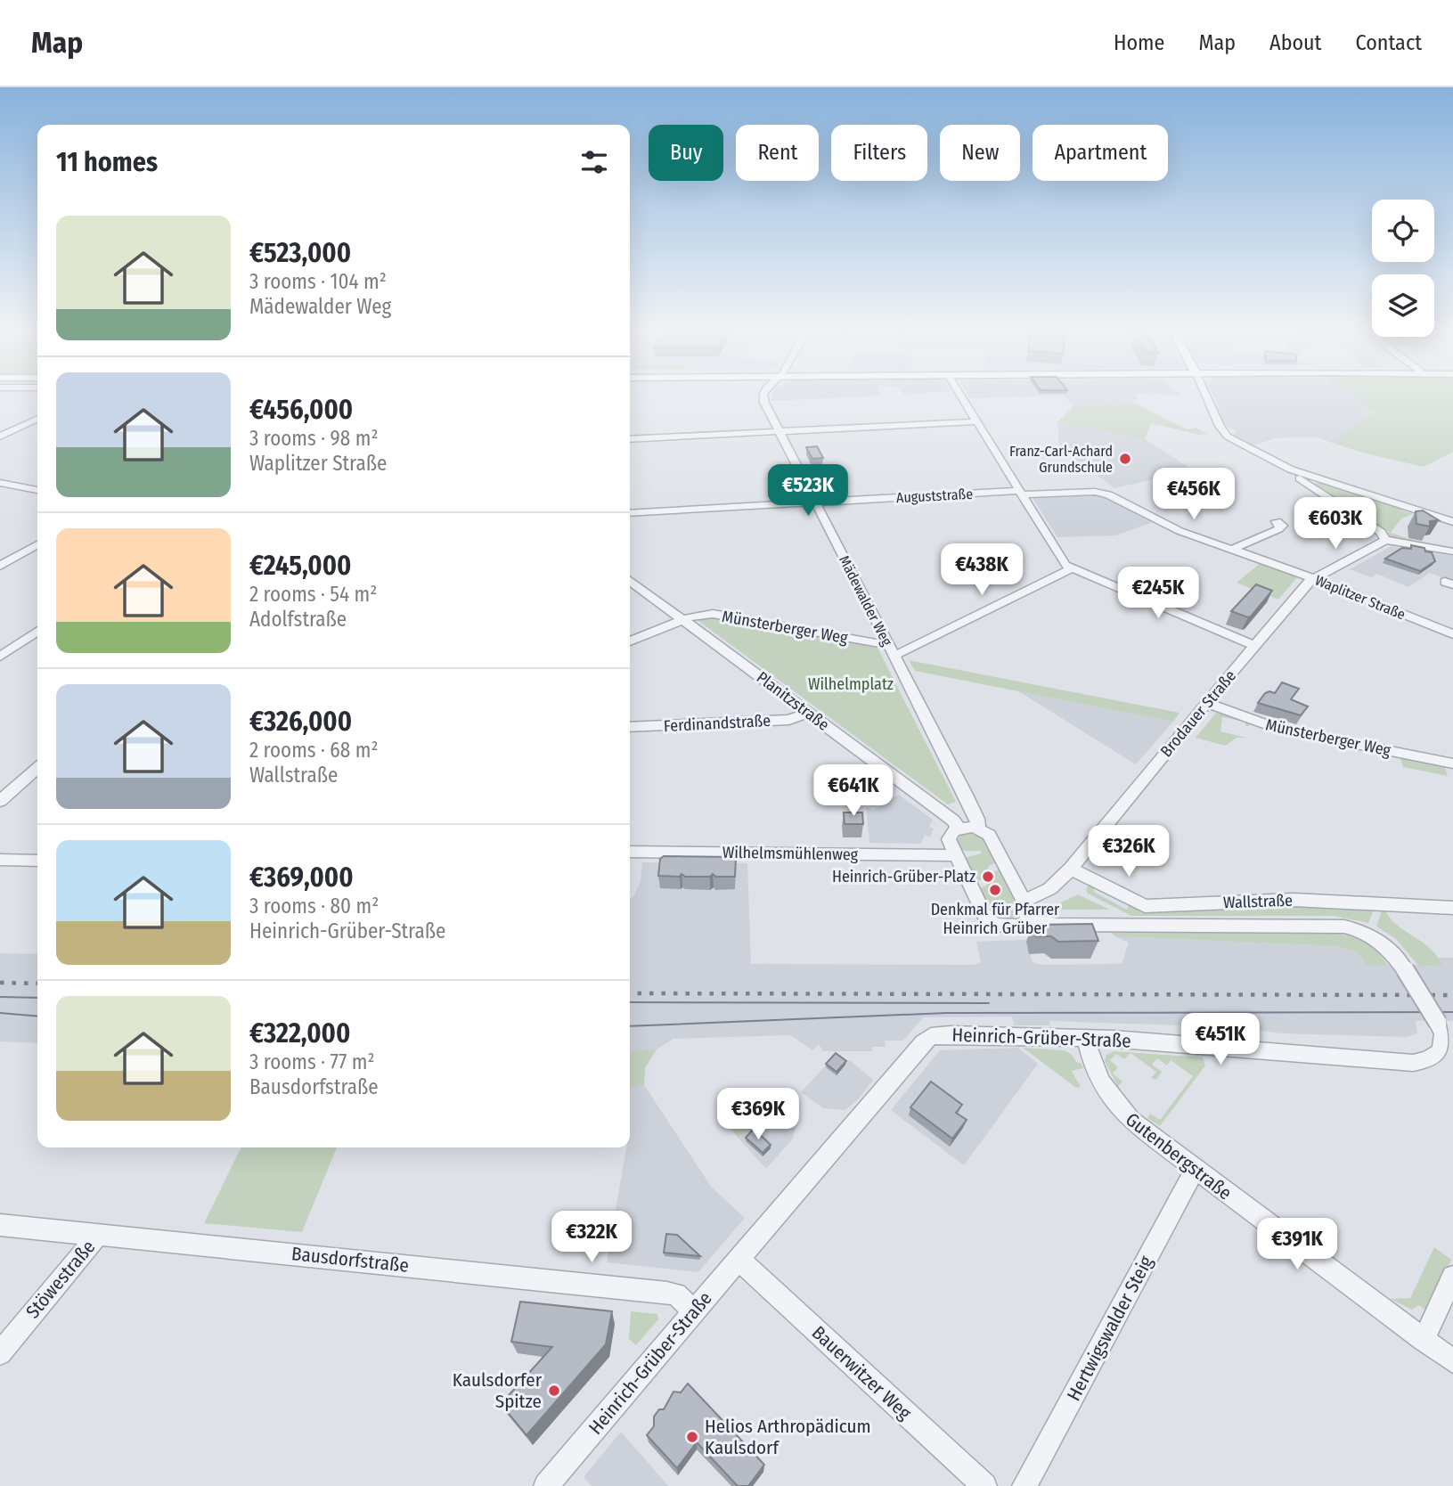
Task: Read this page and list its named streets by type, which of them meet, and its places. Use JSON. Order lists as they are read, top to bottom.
{
  "streets": {
    "street": [
      "Auguststraße",
      "Waplitzer Straße",
      "Mädewalder Weg",
      "Münsterberger Weg",
      "Planitzstraße",
      "Brodauer Straße",
      "Ferdinandstraße",
      "Wilhelmsmühlenweg",
      "Wallstraße",
      "Heinrich-Grüber-Straße",
      "Gutenbergstraße",
      "Bausdorfstraße",
      "Stöwestraße",
      "Hertwigswalder Steig",
      "Bauerwitzer Weg"
    ]
  },
  "crossings": [
    ["Auguststraße", "Waplitzer Straße"],
    ["Auguststraße", "Mädewalder Weg"],
    ["Waplitzer Straße", "Brodauer Straße"],
    ["Mädewalder Weg", "Münsterberger Weg"],
    ["Münsterberger Weg", "Planitzstraße"],
    ["Münsterberger Weg", "Brodauer Straße"],
    ["Planitzstraße", "Ferdinandstraße"],
    ["Brodauer Straße", "Wallstraße"],
    ["Heinrich-Grüber-Straße", "Gutenbergstraße"],
    ["Heinrich-Grüber-Straße", "Bausdorfstraße"],
    ["Heinrich-Grüber-Straße", "Bauerwitzer Weg"],
    ["Gutenbergstraße", "Hertwigswalder Steig"],
    ["Bausdorfstraße", "Stöwestraße"]
  ],
  "parks": ["Wilhelmplatz"],
  "places": [
    "Franz-Carl-Achard Grundschule",
    "Heinrich-Grüber-Platz",
    "Denkmal für Pfarrer Heinrich Grüber",
    "Kaulsdorfer Spitze",
    "Helios Arthropädicum Kaulsdorf"
  ],
  "page": {
    "header": "Map",
    "nav": [
      "Home",
      "Map",
      "About",
      "Contact"
    ],
    "chip": [
      "Buy",
      "Rent",
      "Filters",
      "New",
      "Apartment"
    ],
    "heading": "11 homes",
    "list": [
      {
        "name": "€523,000",
        "note": "3 rooms · 104 m² · Mädewalder Weg"
      },
      {
        "name": "€456,000",
        "note": "3 rooms · 98 m² · Waplitzer Straße"
      },
      {
        "name": "€245,000",
        "note": "2 rooms · 54 m² · Adolfstraße"
      },
      {
        "name": "€326,000",
        "note": "2 rooms · 68 m² · Wallstraße"
      },
      {
        "name": "€369,000",
        "note": "3 rooms · 80 m² · Heinrich-Grüber-Straße"
      },
      {
        "name": "€322,000",
        "note": "3 rooms · 77 m² · Bausdorfstraße"
      }
    ],
    "price": [
      "€523K",
      "€456K",
      "€603K",
      "€438K",
      "€245K",
      "€641K",
      "€326K",
      "€451K",
      "€369K",
      "€322K",
      "€391K"
    ]
  }
}
